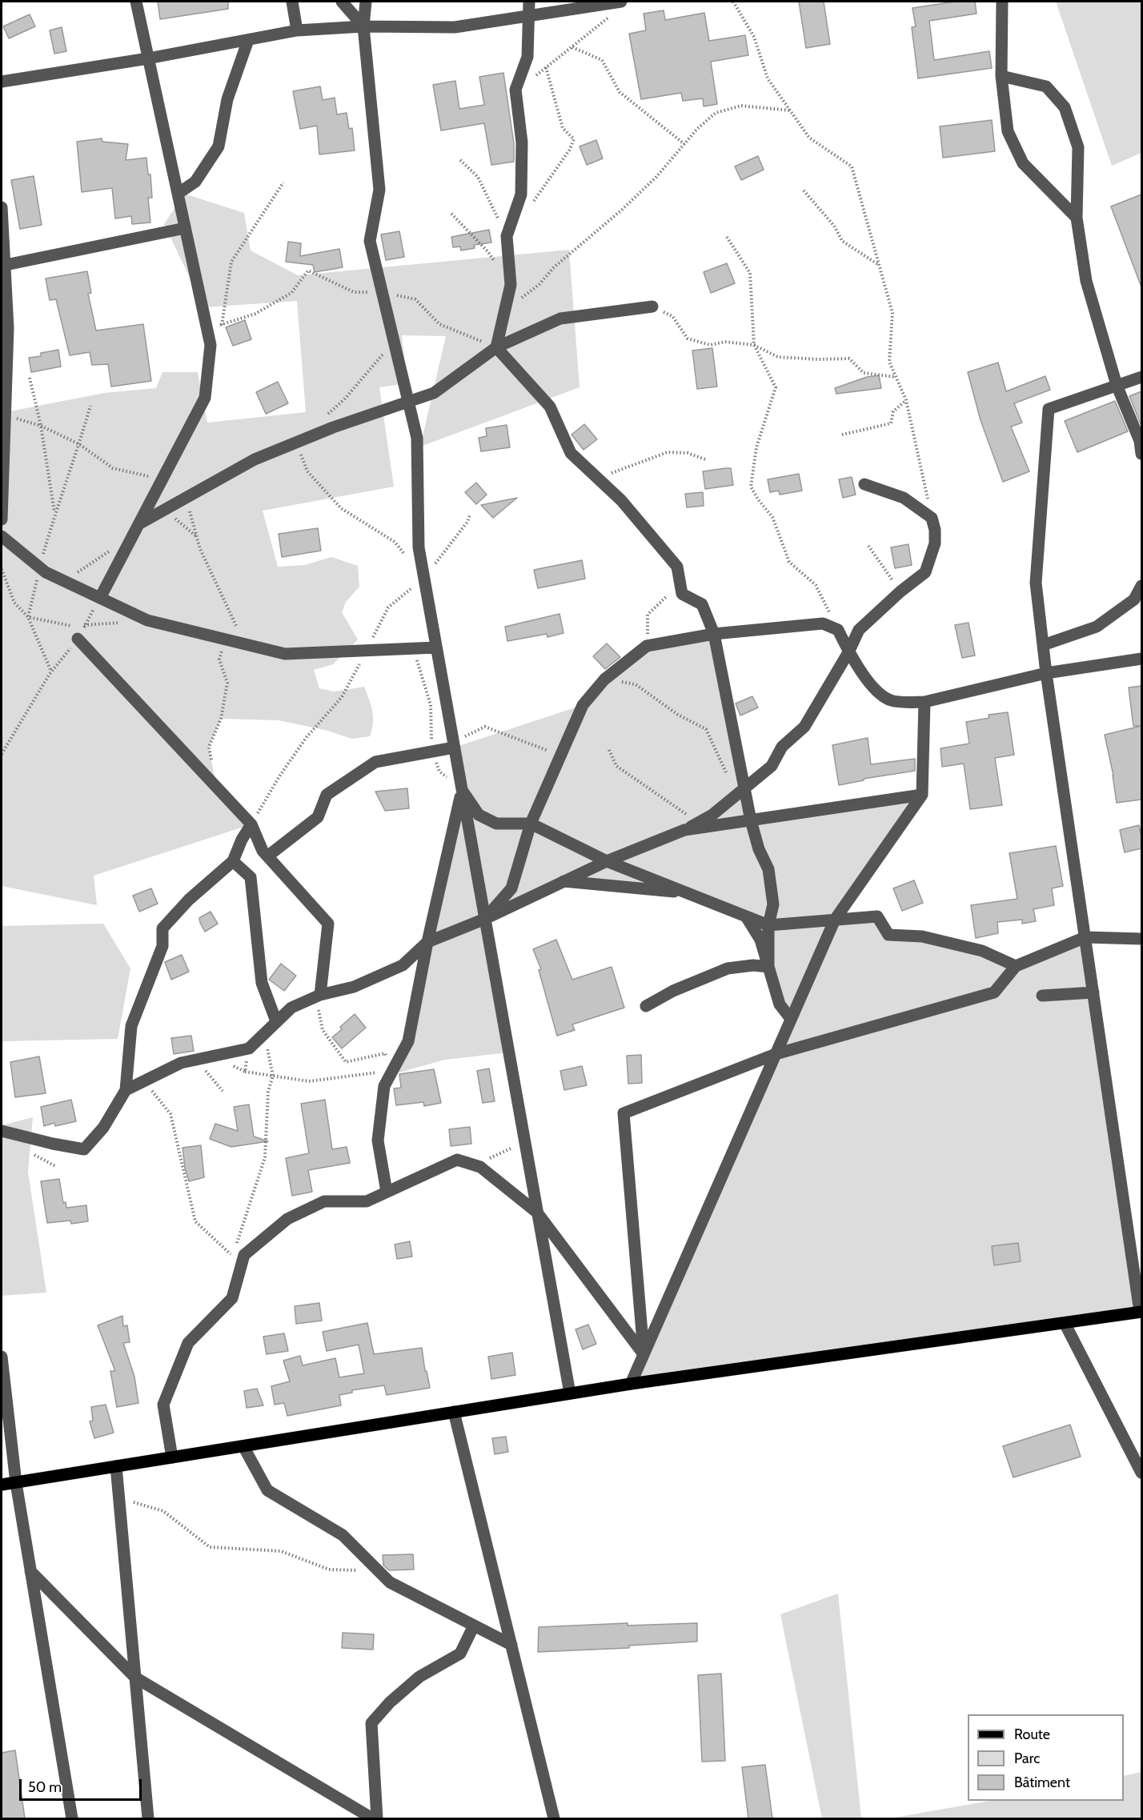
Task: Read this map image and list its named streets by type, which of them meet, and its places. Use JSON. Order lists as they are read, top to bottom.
{
  "legend": ["Route", "Parc", "Bâtiment"],
  "scale_bar": "50 m"
}
